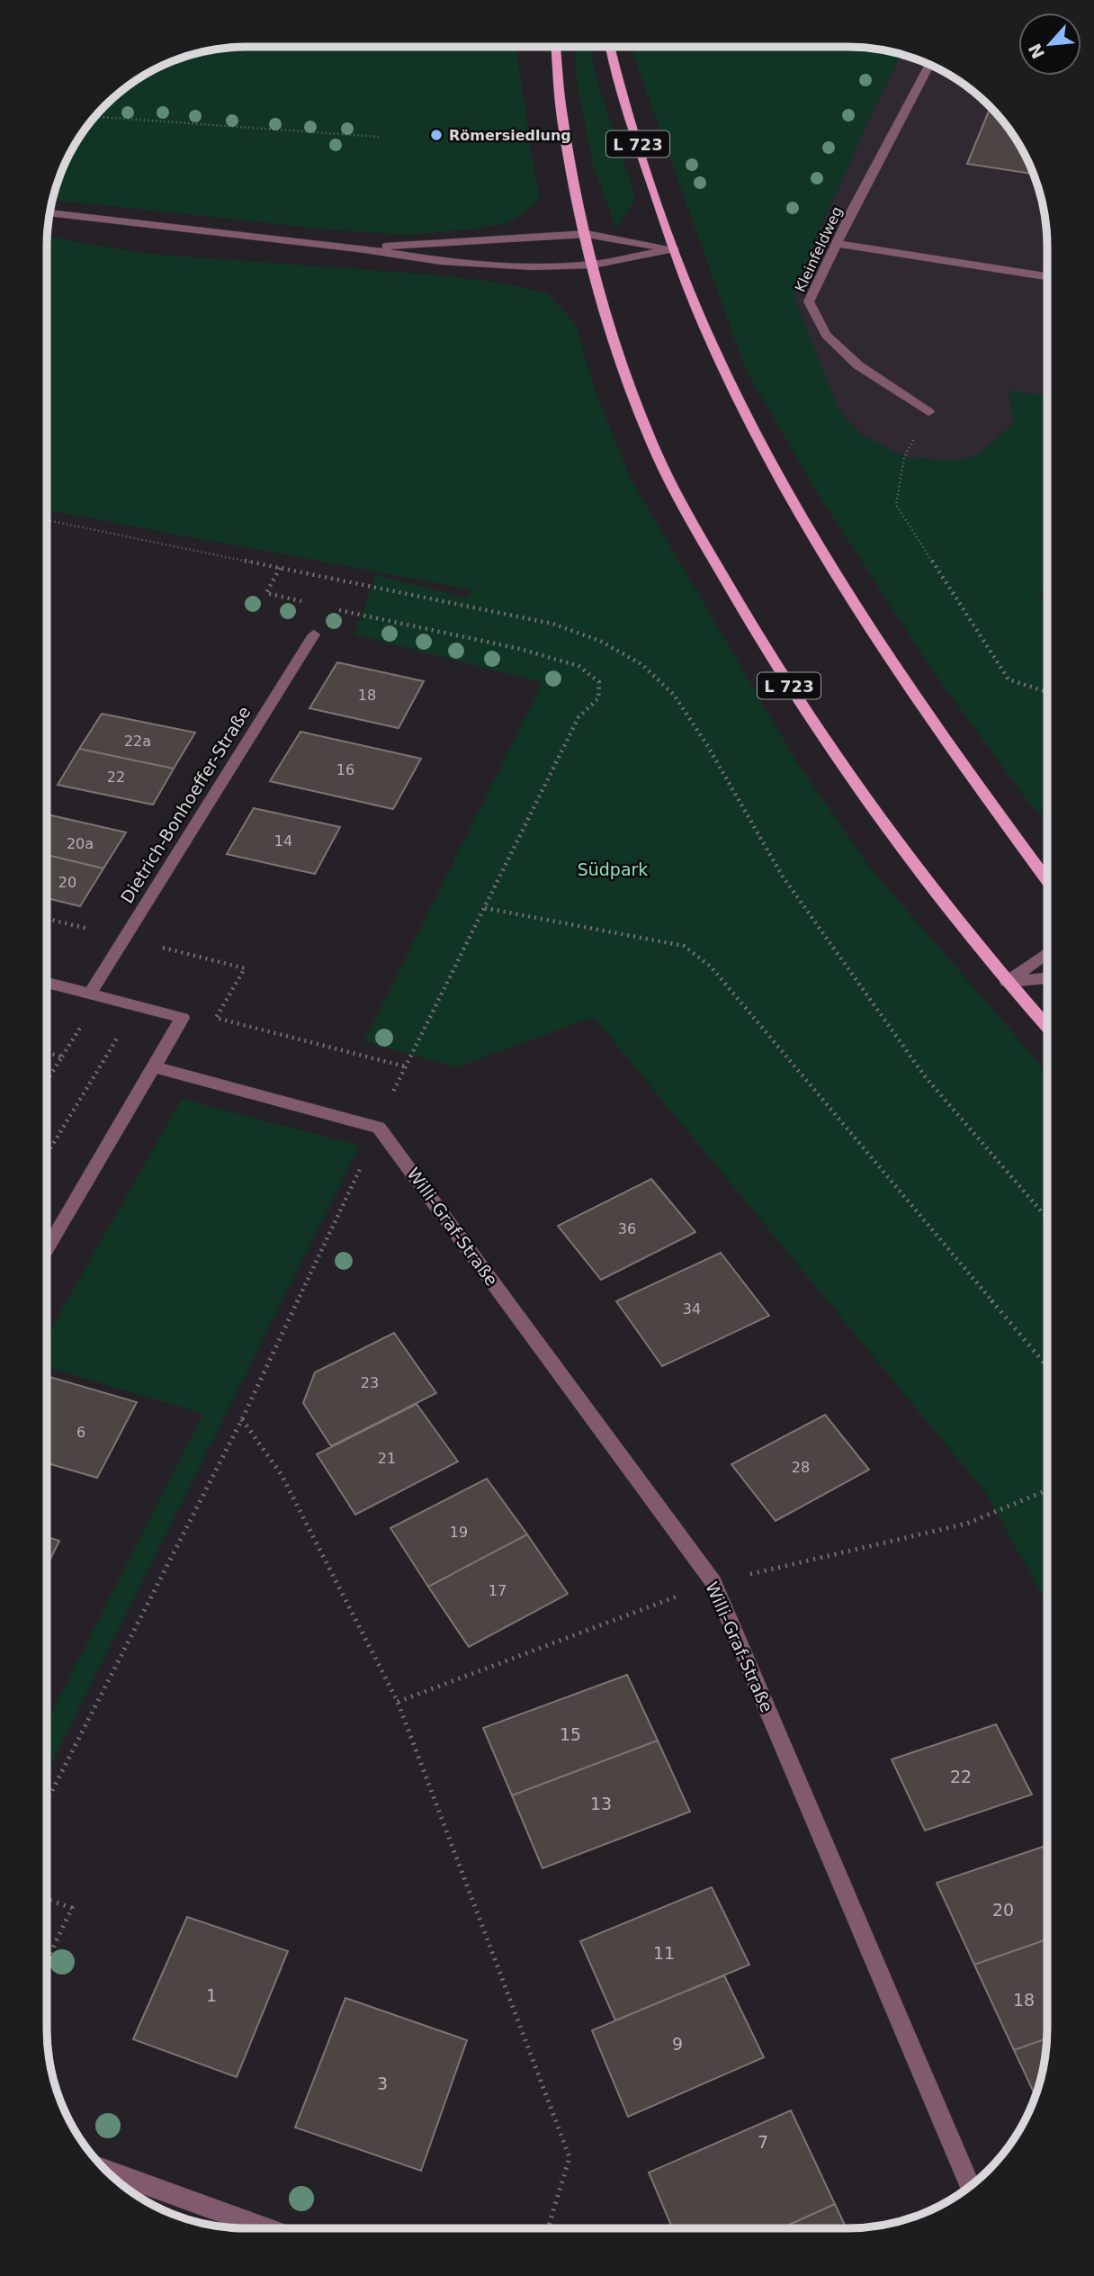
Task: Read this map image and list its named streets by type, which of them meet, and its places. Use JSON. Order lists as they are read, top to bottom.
{
  "streets": {
    "main road": ["L 723"],
    "street": ["Kleinfeldweg", "Dietrich-Bonhoeffer-Straße", "Willi-Graf-Straße"]
  },
  "parks": ["Südpark"],
  "places": ["Römersiedlung"],
  "house_numbers": [
    "18",
    "22a",
    "16",
    "22",
    "14",
    "20a",
    "20",
    "36",
    "34",
    "23",
    "6",
    "21",
    "28",
    "19",
    "17",
    "15",
    "22",
    "13",
    "20",
    "11",
    "1",
    "18",
    "9",
    "3",
    "7"
  ],
  "north": "bottom left"
}
